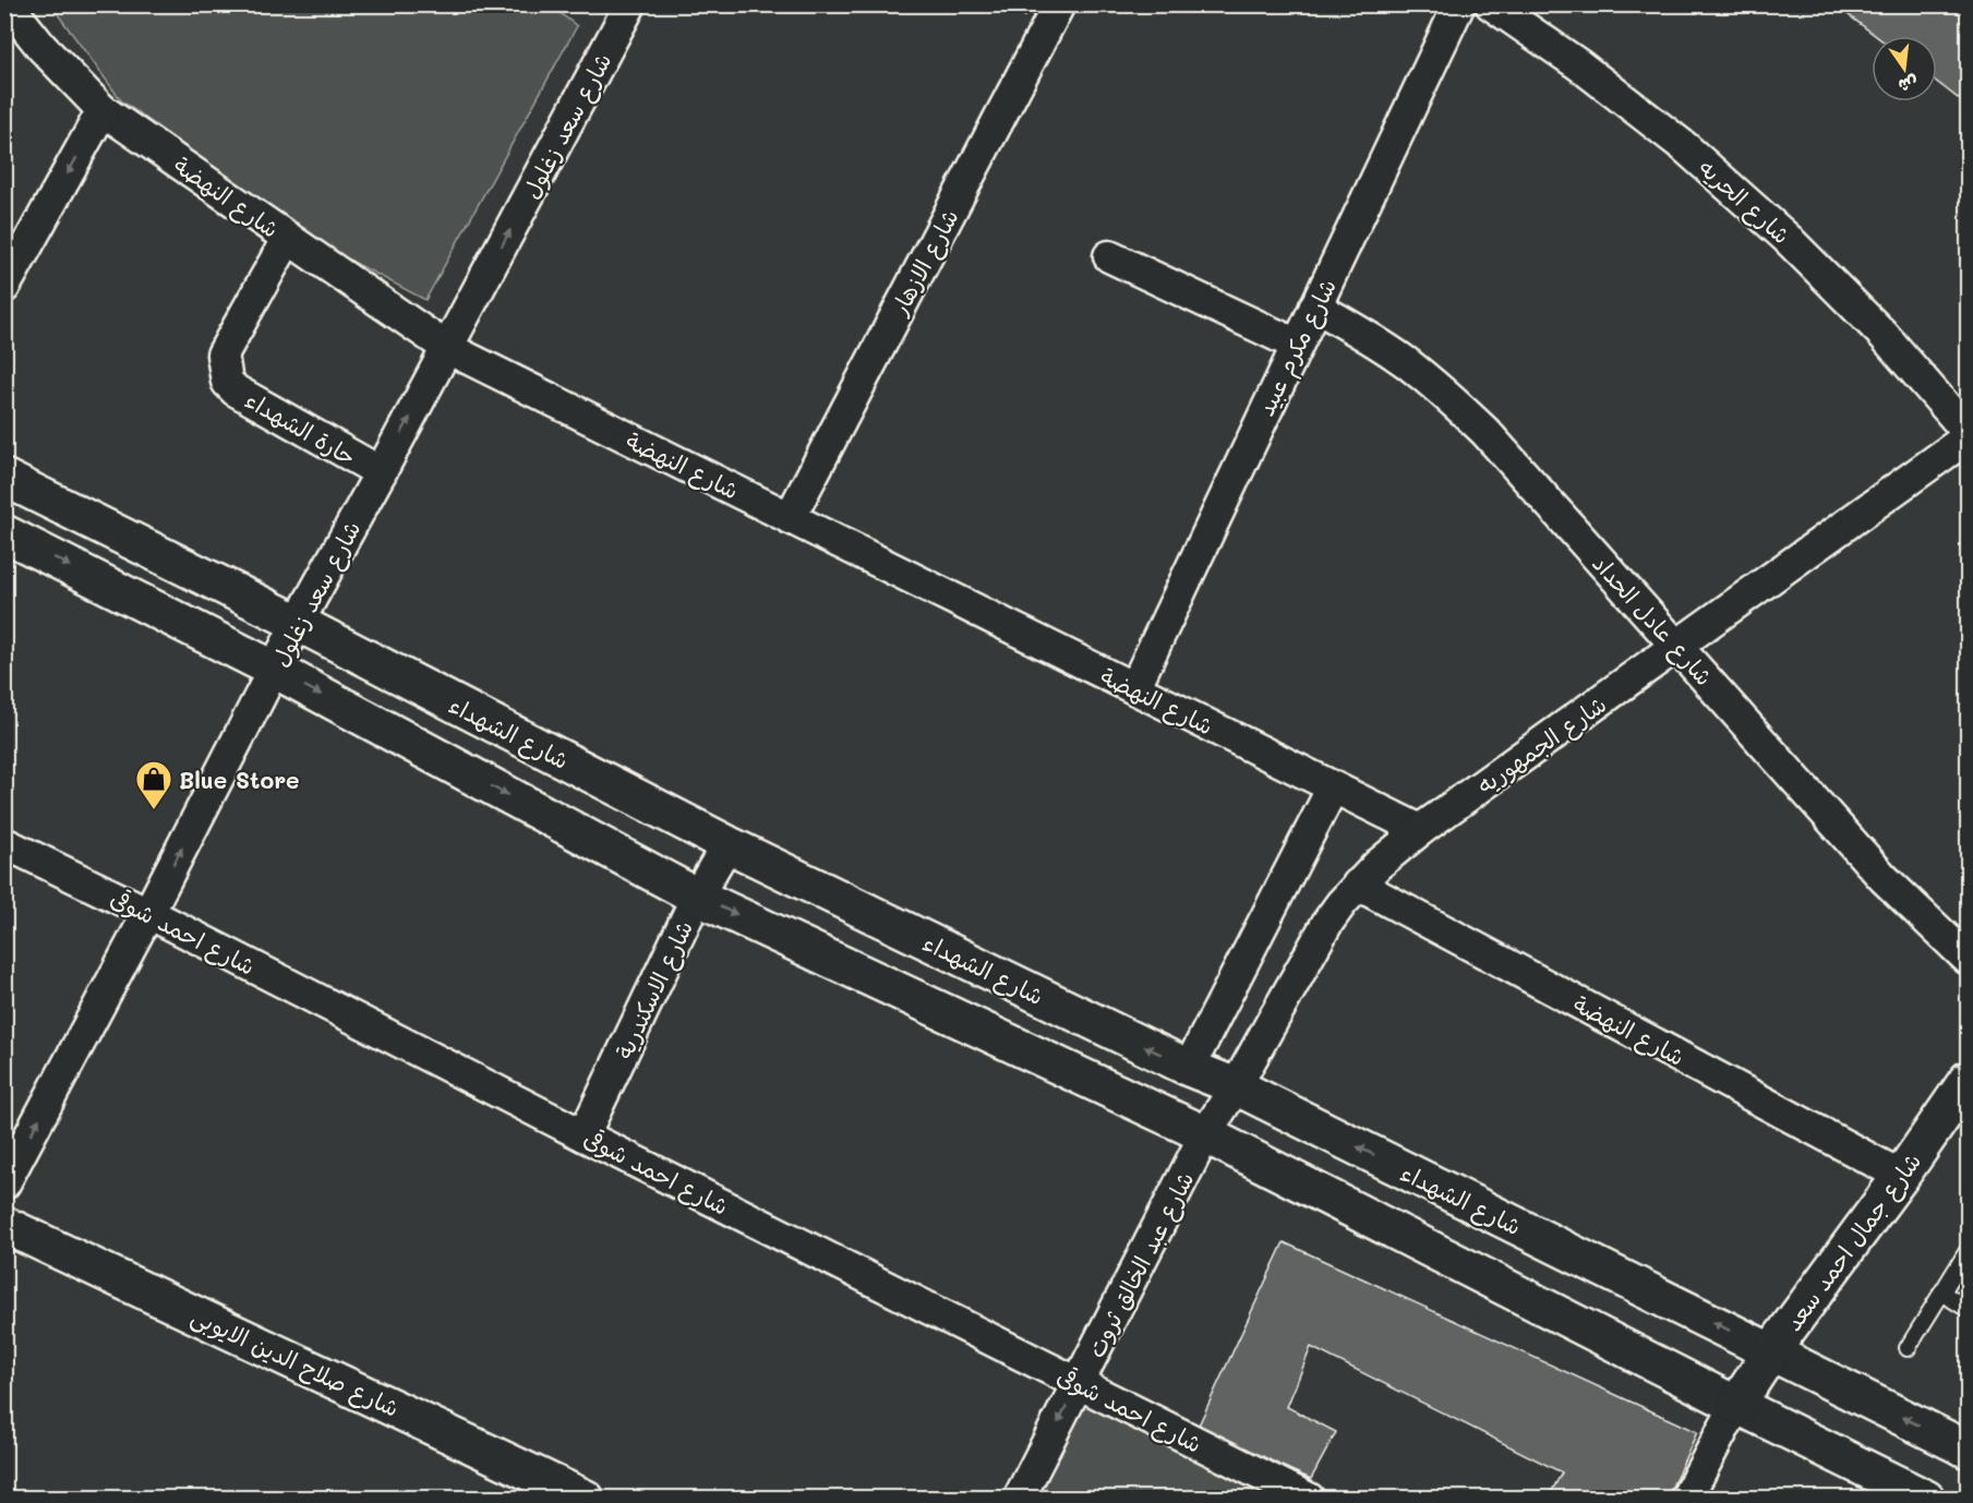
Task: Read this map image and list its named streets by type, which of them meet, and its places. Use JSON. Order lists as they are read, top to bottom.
{
  "streets": {
    "street": [
      "شارع سعد زغلول",
      "شارع النهضة",
      "شارع الحريه",
      "شارع الازهار",
      "شارع مكرم عبيد",
      "حارة الشهداء",
      "شارع عادل الحداد",
      "شارع الشهداء",
      "شارع الجمهوريه",
      "شارع احمد شوقى",
      "شارع الاسكندرية",
      "شارع جمال احمد سعد",
      "شارع عبد الخالق ثروت",
      "شارع صلاح الدين الايوبى"
    ]
  },
  "crossings": [
    ["شارع سعد زغلول", "شارع النهضة"],
    ["شارع سعد زغلول", "حارة الشهداء"],
    ["شارع سعد زغلول", "شارع الشهداء"],
    ["شارع سعد زغلول", "شارع احمد شوقى"],
    ["شارع النهضة", "شارع الازهار"],
    ["شارع النهضة", "شارع مكرم عبيد"],
    ["شارع النهضة", "حارة الشهداء"],
    ["شارع النهضة", "شارع الجمهوريه"],
    ["شارع النهضة", "شارع جمال احمد سعد"],
    ["شارع مكرم عبيد", "شارع عادل الحداد"],
    ["شارع عادل الحداد", "شارع الجمهوريه"],
    ["شارع الشهداء", "شارع الجمهوريه"],
    ["شارع الشهداء", "شارع الاسكندرية"],
    ["شارع الشهداء", "شارع جمال احمد سعد"],
    ["شارع الجمهوريه", "شارع عبد الخالق ثروت"],
    ["شارع احمد شوقى", "شارع الاسكندرية"],
    ["شارع احمد شوقى", "شارع عبد الخالق ثروت"]
  ],
  "one_way": ["شارع سعد زغلول"],
  "places": {
    "shop": ["Blue Store"]
  },
  "north": "bottom"
}
